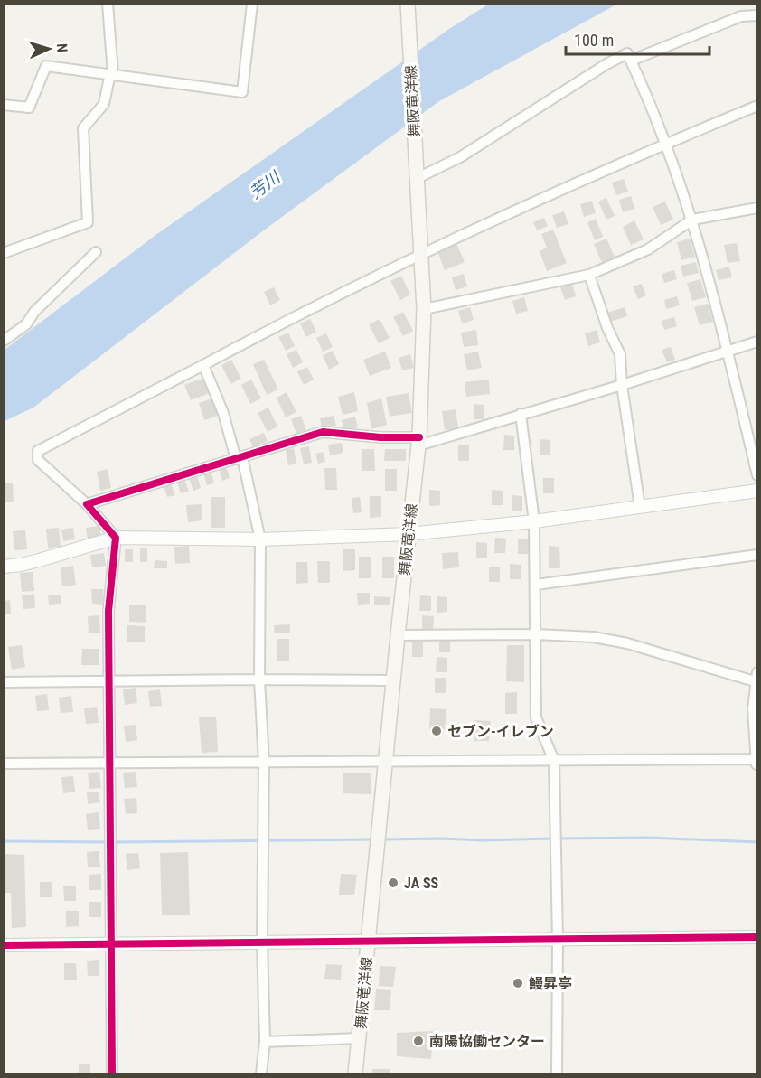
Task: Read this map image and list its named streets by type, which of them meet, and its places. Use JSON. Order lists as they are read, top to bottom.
{
  "streets": {
    "main road": ["舞阪竜洋線"]
  },
  "water": ["芳川"],
  "places": [
    "セブン-イレブン",
    "JA SS",
    "鰻昇亭",
    "南陽協働センター"
  ],
  "scale_bar": "100 m",
  "north": "right"
}
